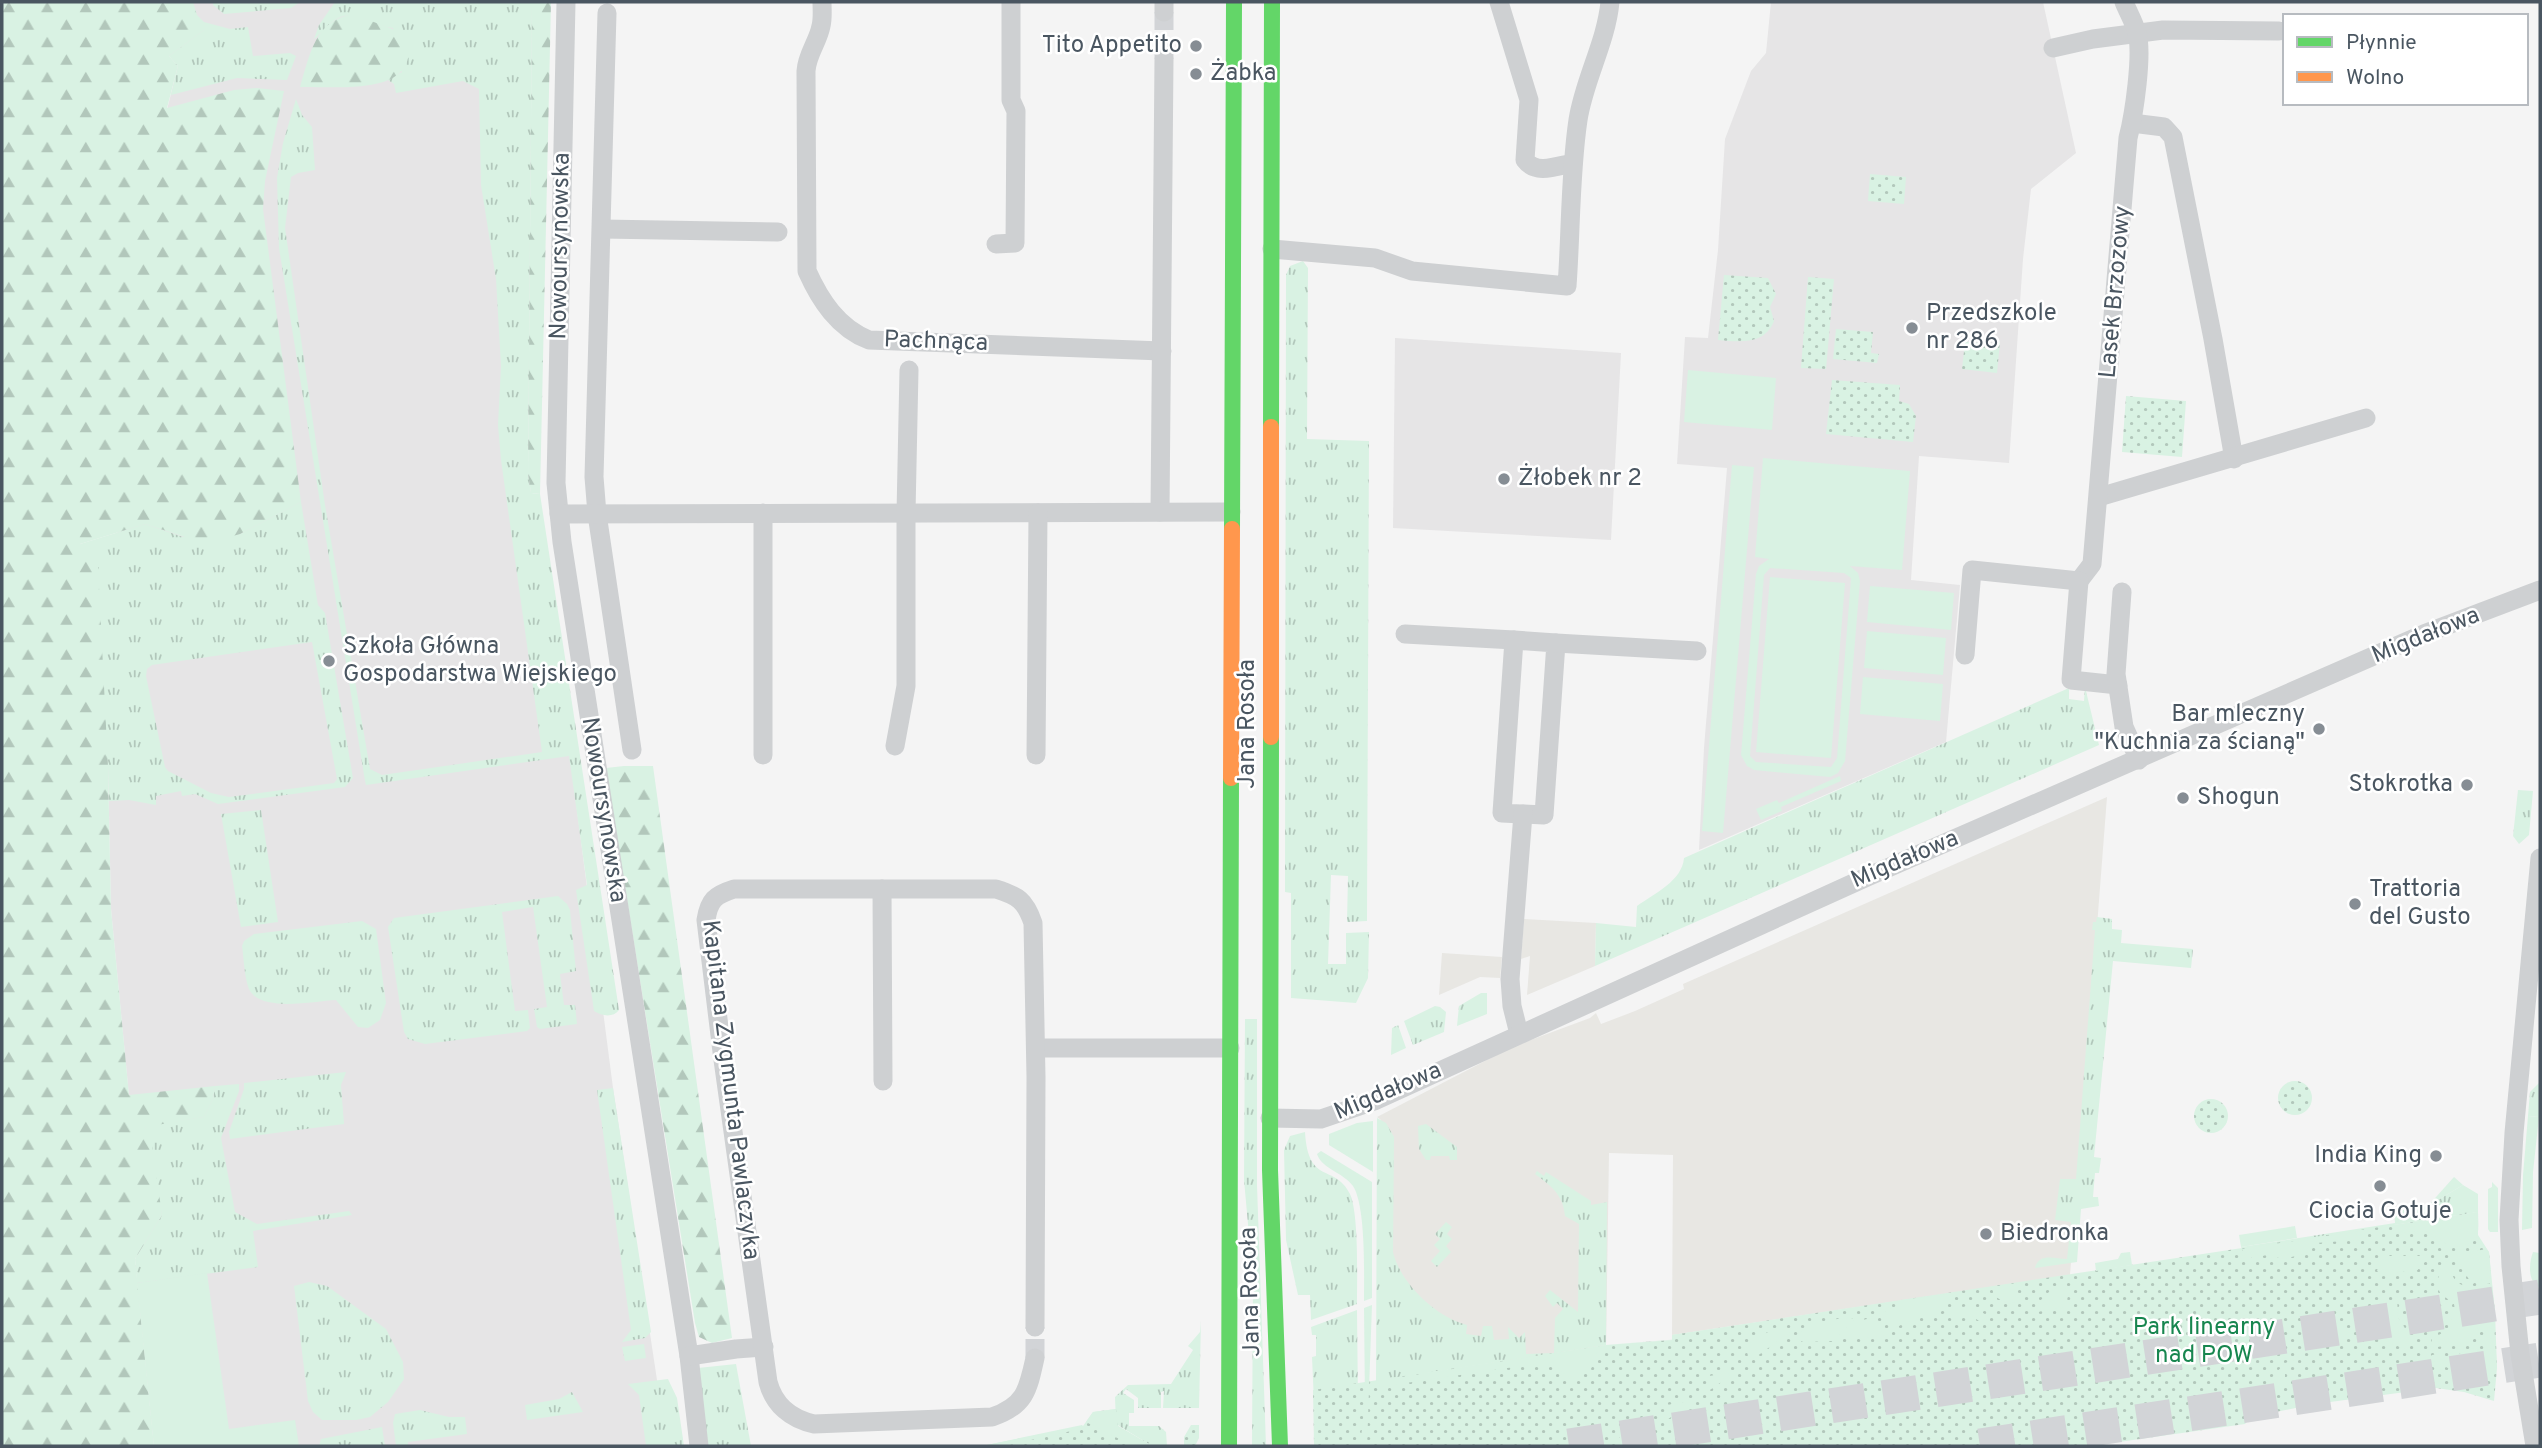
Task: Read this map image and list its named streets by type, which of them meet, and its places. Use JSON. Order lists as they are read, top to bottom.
{
  "streets": {
    "street": [
      "Nowoursynowska",
      "Lasek Brzozowy",
      "Pachnąca",
      "Migdałowa",
      "Jana Rosoła",
      "Kapitana Zygmunta Pawlaczyka"
    ]
  },
  "crossings": [
    ["Migdałowa", "Jana Rosoła"]
  ],
  "parks": ["Park linearny nad POW"],
  "places": [
    "Tito Appetito",
    "Żabka",
    "Przedszkole nr 286",
    "Żłobek nr 2",
    "Szkoła Główna Gospodarstwa Wiejskiego",
    "Bar mleczny \"Kuchnia za ścianą\"",
    "Stokrotka",
    "Shogun",
    "Trattoria del Gusto",
    "India King",
    "Ciocia Gotuje",
    "Biedronka"
  ],
  "legend": ["Płynnie", "Wolno"]
}
